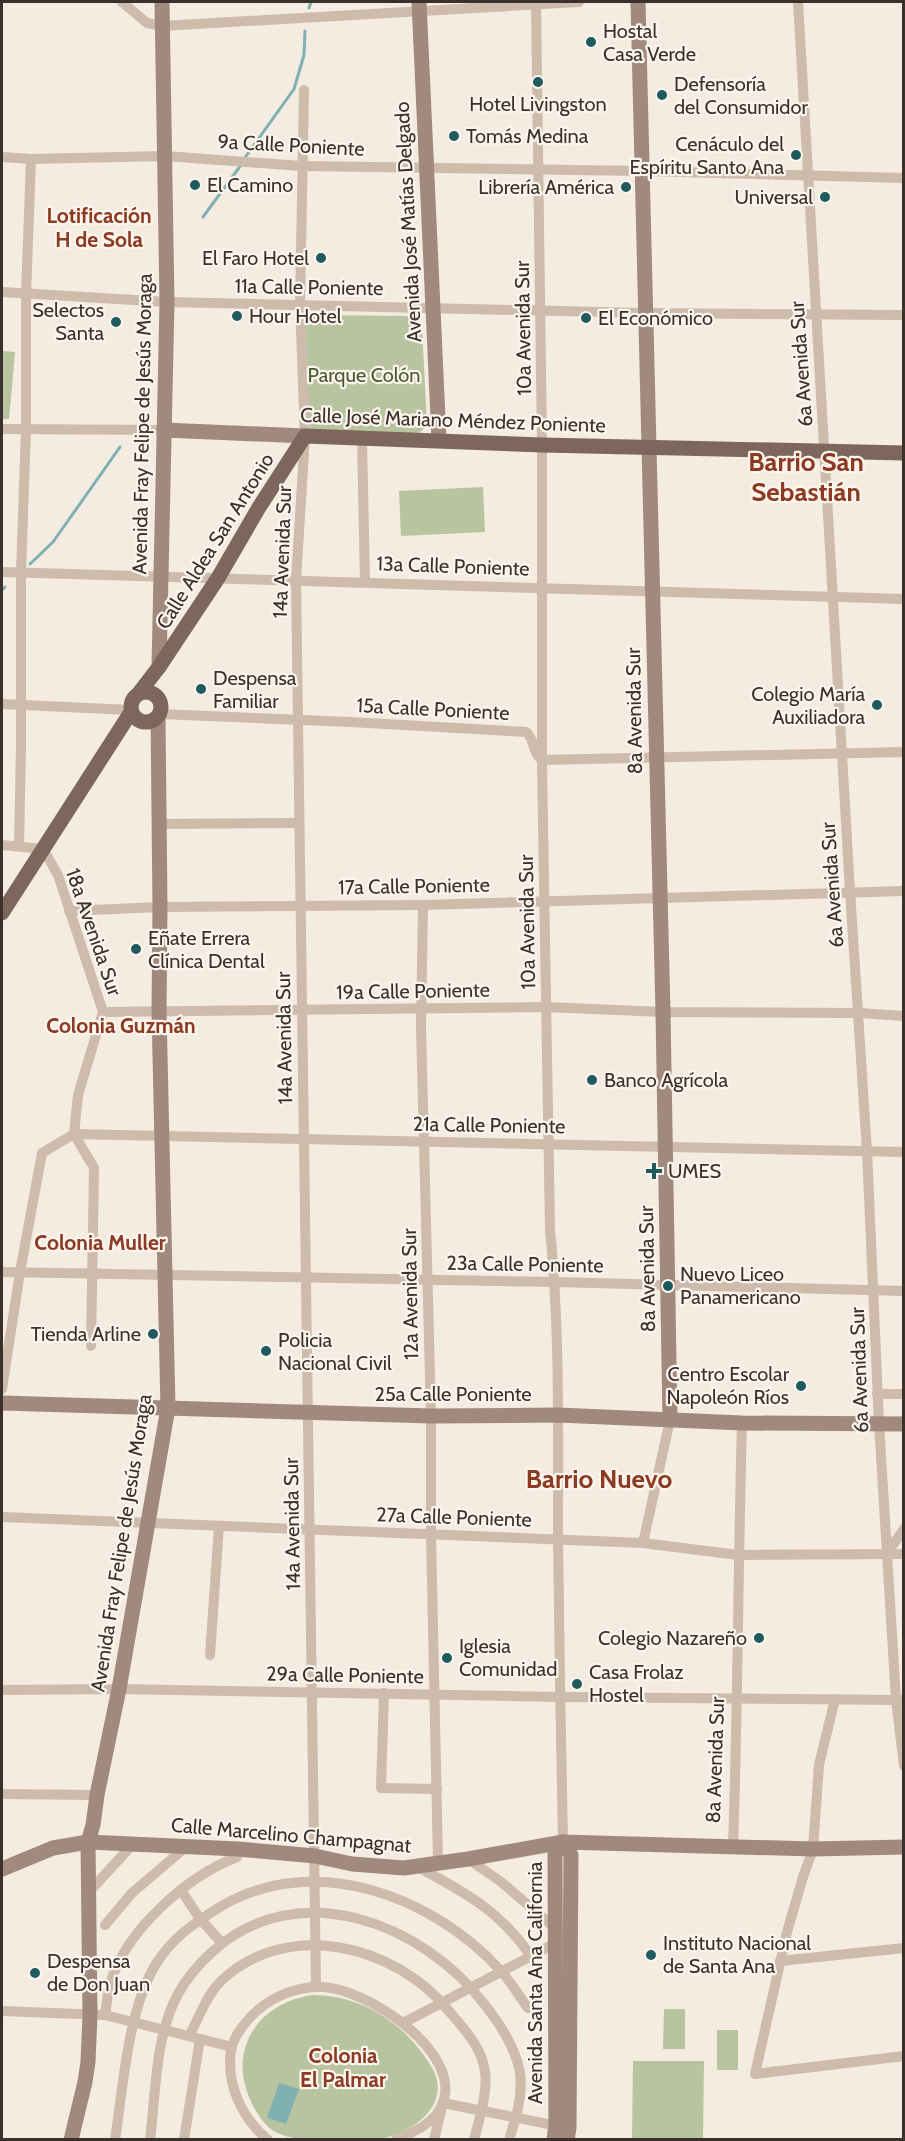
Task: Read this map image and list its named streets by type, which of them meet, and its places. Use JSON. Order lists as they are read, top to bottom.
{
  "streets": {
    "main road": ["Calle José Mariano Méndez Poniente", "Calle Aldea San Antonio"],
    "street": [
      "9a Calle Poniente",
      "Avenida José Matías Delgado",
      "11a Calle Poniente",
      "10a Avenida Sur",
      "6a Avenida Sur",
      "Avenida Fray Felipe de Jesús Moraga",
      "14a Avenida Sur",
      "13a Calle Poniente",
      "15a Calle Poniente",
      "8a Avenida Sur",
      "17a Calle Poniente",
      "18a Avenida Sur",
      "19a Calle Poniente",
      "21a Calle Poniente",
      "23a Calle Poniente",
      "12a Avenida Sur",
      "25a Calle Poniente",
      "27a Calle Poniente",
      "29a Calle Poniente",
      "Calle Marcelino Champagnat",
      "Avenida Santa Ana California"
    ]
  },
  "crossings": [
    ["9a Calle Poniente", "Avenida José Matías Delgado"],
    ["9a Calle Poniente", "10a Avenida Sur"],
    ["9a Calle Poniente", "6a Avenida Sur"],
    ["9a Calle Poniente", "Avenida Fray Felipe de Jesús Moraga"],
    ["9a Calle Poniente", "14a Avenida Sur"],
    ["9a Calle Poniente", "8a Avenida Sur"],
    ["Avenida José Matías Delgado", "11a Calle Poniente"],
    ["Avenida José Matías Delgado", "Calle José Mariano Méndez Poniente"],
    ["11a Calle Poniente", "10a Avenida Sur"],
    ["11a Calle Poniente", "6a Avenida Sur"],
    ["11a Calle Poniente", "Avenida Fray Felipe de Jesús Moraga"],
    ["11a Calle Poniente", "14a Avenida Sur"],
    ["11a Calle Poniente", "8a Avenida Sur"],
    ["10a Avenida Sur", "Calle José Mariano Méndez Poniente"],
    ["10a Avenida Sur", "13a Calle Poniente"],
    ["10a Avenida Sur", "15a Calle Poniente"],
    ["10a Avenida Sur", "17a Calle Poniente"],
    ["10a Avenida Sur", "19a Calle Poniente"],
    ["10a Avenida Sur", "21a Calle Poniente"],
    ["10a Avenida Sur", "23a Calle Poniente"],
    ["10a Avenida Sur", "25a Calle Poniente"],
    ["10a Avenida Sur", "27a Calle Poniente"],
    ["10a Avenida Sur", "29a Calle Poniente"],
    ["10a Avenida Sur", "Calle Marcelino Champagnat"],
    ["10a Avenida Sur", "Avenida Santa Ana California"],
    ["6a Avenida Sur", "Calle José Mariano Méndez Poniente"],
    ["6a Avenida Sur", "13a Calle Poniente"],
    ["6a Avenida Sur", "17a Calle Poniente"],
    ["6a Avenida Sur", "19a Calle Poniente"],
    ["6a Avenida Sur", "21a Calle Poniente"],
    ["6a Avenida Sur", "23a Calle Poniente"],
    ["6a Avenida Sur", "25a Calle Poniente"],
    ["6a Avenida Sur", "27a Calle Poniente"],
    ["6a Avenida Sur", "29a Calle Poniente"],
    ["Calle José Mariano Méndez Poniente", "Avenida Fray Felipe de Jesús Moraga"],
    ["Calle José Mariano Méndez Poniente", "Calle Aldea San Antonio"],
    ["Calle José Mariano Méndez Poniente", "14a Avenida Sur"],
    ["Calle José Mariano Méndez Poniente", "8a Avenida Sur"],
    ["Avenida Fray Felipe de Jesús Moraga", "Calle Aldea San Antonio"],
    ["Avenida Fray Felipe de Jesús Moraga", "13a Calle Poniente"],
    ["Avenida Fray Felipe de Jesús Moraga", "15a Calle Poniente"],
    ["Avenida Fray Felipe de Jesús Moraga", "17a Calle Poniente"],
    ["Avenida Fray Felipe de Jesús Moraga", "19a Calle Poniente"],
    ["Avenida Fray Felipe de Jesús Moraga", "21a Calle Poniente"],
    ["Avenida Fray Felipe de Jesús Moraga", "23a Calle Poniente"],
    ["Avenida Fray Felipe de Jesús Moraga", "25a Calle Poniente"],
    ["Avenida Fray Felipe de Jesús Moraga", "27a Calle Poniente"],
    ["Avenida Fray Felipe de Jesús Moraga", "29a Calle Poniente"],
    ["Avenida Fray Felipe de Jesús Moraga", "Calle Marcelino Champagnat"],
    ["Calle Aldea San Antonio", "14a Avenida Sur"],
    ["Calle Aldea San Antonio", "13a Calle Poniente"],
    ["Calle Aldea San Antonio", "15a Calle Poniente"],
    ["14a Avenida Sur", "13a Calle Poniente"],
    ["14a Avenida Sur", "15a Calle Poniente"],
    ["14a Avenida Sur", "17a Calle Poniente"],
    ["14a Avenida Sur", "19a Calle Poniente"],
    ["14a Avenida Sur", "21a Calle Poniente"],
    ["14a Avenida Sur", "23a Calle Poniente"],
    ["14a Avenida Sur", "25a Calle Poniente"],
    ["14a Avenida Sur", "27a Calle Poniente"],
    ["14a Avenida Sur", "29a Calle Poniente"],
    ["14a Avenida Sur", "Calle Marcelino Champagnat"],
    ["13a Calle Poniente", "8a Avenida Sur"],
    ["8a Avenida Sur", "17a Calle Poniente"],
    ["8a Avenida Sur", "19a Calle Poniente"],
    ["8a Avenida Sur", "21a Calle Poniente"],
    ["8a Avenida Sur", "23a Calle Poniente"],
    ["8a Avenida Sur", "25a Calle Poniente"],
    ["8a Avenida Sur", "27a Calle Poniente"],
    ["8a Avenida Sur", "29a Calle Poniente"],
    ["8a Avenida Sur", "Calle Marcelino Champagnat"],
    ["17a Calle Poniente", "18a Avenida Sur"],
    ["17a Calle Poniente", "12a Avenida Sur"],
    ["18a Avenida Sur", "19a Calle Poniente"],
    ["18a Avenida Sur", "21a Calle Poniente"],
    ["19a Calle Poniente", "12a Avenida Sur"],
    ["21a Calle Poniente", "12a Avenida Sur"],
    ["23a Calle Poniente", "12a Avenida Sur"],
    ["12a Avenida Sur", "25a Calle Poniente"],
    ["12a Avenida Sur", "27a Calle Poniente"],
    ["12a Avenida Sur", "29a Calle Poniente"],
    ["12a Avenida Sur", "Calle Marcelino Champagnat"],
    ["Calle Marcelino Champagnat", "Avenida Santa Ana California"]
  ],
  "districts": [
    "Lotificación H de Sola",
    "Barrio San Sebastián",
    "Colonia Guzmán",
    "Colonia Muller",
    "Barrio Nuevo",
    "Colonia El Palmar"
  ],
  "parks": ["Parque Colón"],
  "places": {
    "other": [
      "Hostal Casa Verde",
      "Hotel Livingston",
      "Defensoría del Consumidor",
      "Tomás Medina",
      "Cenáculo del Espíritu Santo Ana",
      "El Camino",
      "Librería América",
      "Universal",
      "El Faro Hotel",
      "Hour Hotel",
      "El Económico",
      "Selectos Santa",
      "Despensa Familiar",
      "Colegio María Auxiliadora",
      "Eñate Errera Clínica Dental",
      "Banco Agrícola",
      "Nuevo Liceo Panamericano",
      "Tienda Arline",
      "Policia Nacional Civil",
      "Centro Escolar Napoleón Ríos",
      "Colegio Nazareño",
      "Iglesia Comunidad",
      "Casa Frolaz Hostel",
      "Instituto Nacional de Santa Ana",
      "Despensa de Don Juan"
    ],
    "health": ["UMES"]
  }
}
